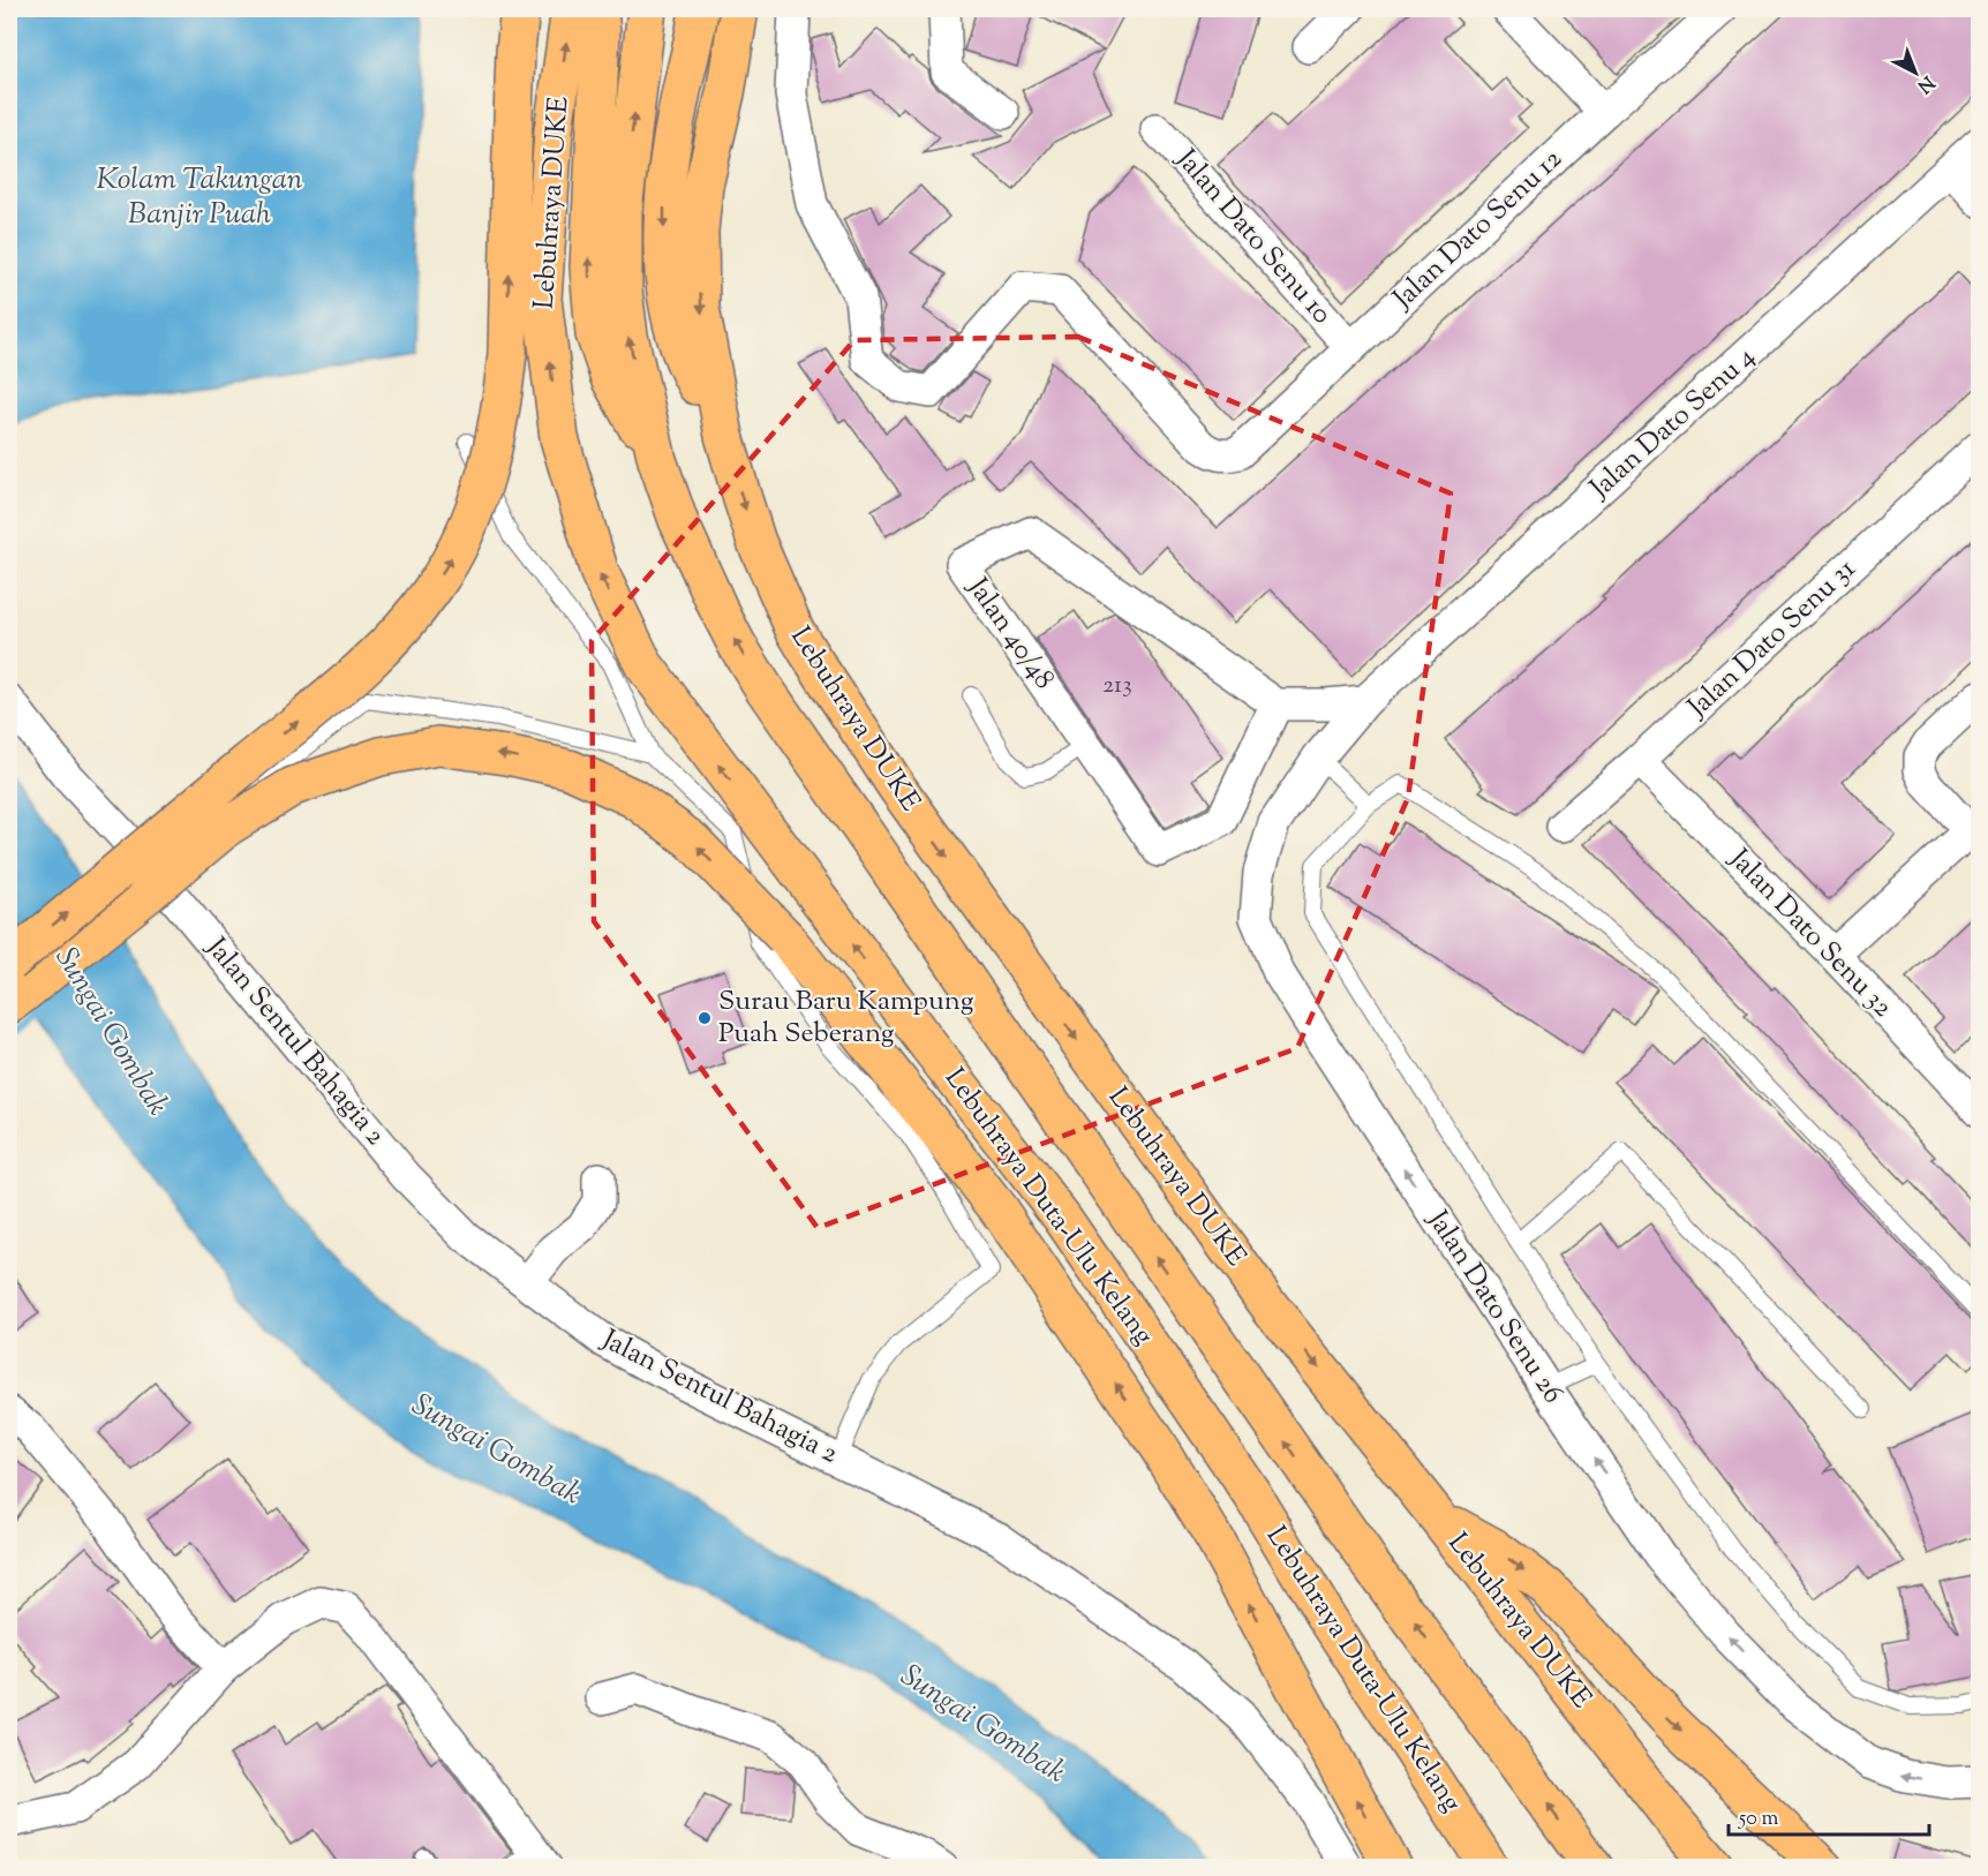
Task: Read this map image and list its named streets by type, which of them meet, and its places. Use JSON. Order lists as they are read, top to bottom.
{
  "streets": {
    "highway": ["Lebuhraya DUKE", "Lebuhraya Duta-Ulu Kelang"],
    "street": [
      "Jalan Dato Senu 12",
      "Jalan Dato Senu 10",
      "Jalan Dato Senu 4",
      "Jalan 40/48",
      "Jalan Dato Senu 31",
      "Jalan Dato Senu 32",
      "Jalan Sentul Bahagia 2",
      "Jalan Dato Senu 26"
    ]
  },
  "crossings": [
    ["Lebuhraya DUKE", "Lebuhraya Duta-Ulu Kelang"],
    ["Jalan Dato Senu 12", "Jalan Dato Senu 10"],
    ["Jalan Dato Senu 4", "Jalan Dato Senu 26"],
    ["Jalan Dato Senu 31", "Jalan Dato Senu 32"]
  ],
  "one_way": ["Lebuhraya Duta-Ulu Kelang", "Jalan Dato Senu 26"],
  "water": ["Kolam Takungan Banjir Puah", "Sungai Gombak"],
  "places": ["Surau Baru Kampung Puah Seberang"],
  "house_numbers": ["213"],
  "scale_bar": "50 m",
  "north": "bottom right"
}
